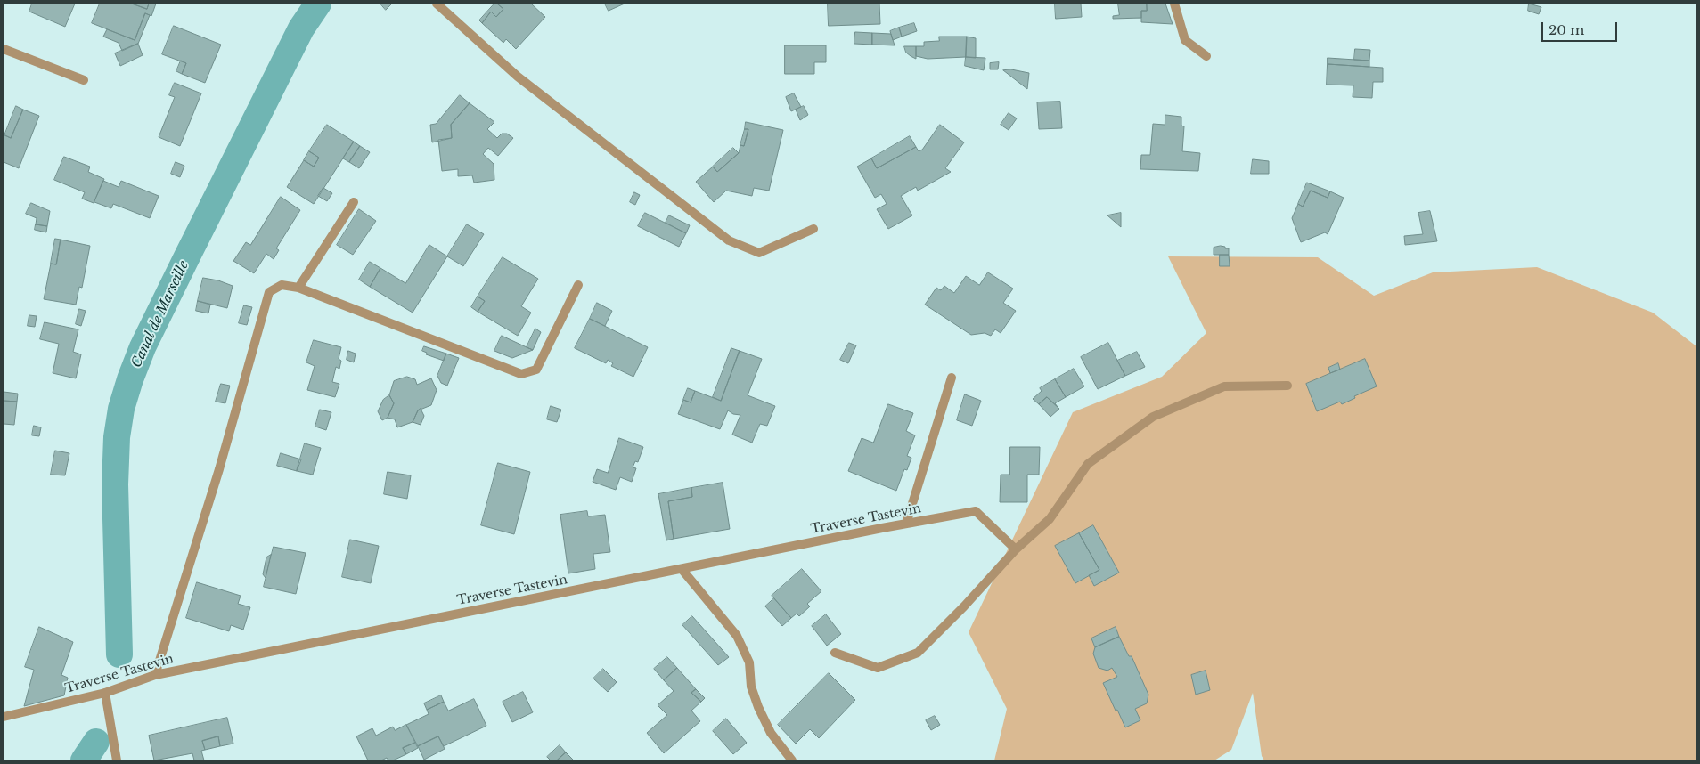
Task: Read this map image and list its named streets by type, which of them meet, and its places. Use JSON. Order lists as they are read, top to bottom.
{
  "streets": {
    "street": ["Traverse Tastevin"]
  },
  "water": ["Canal de Marseille"],
  "scale_bar": "20 m"
}
